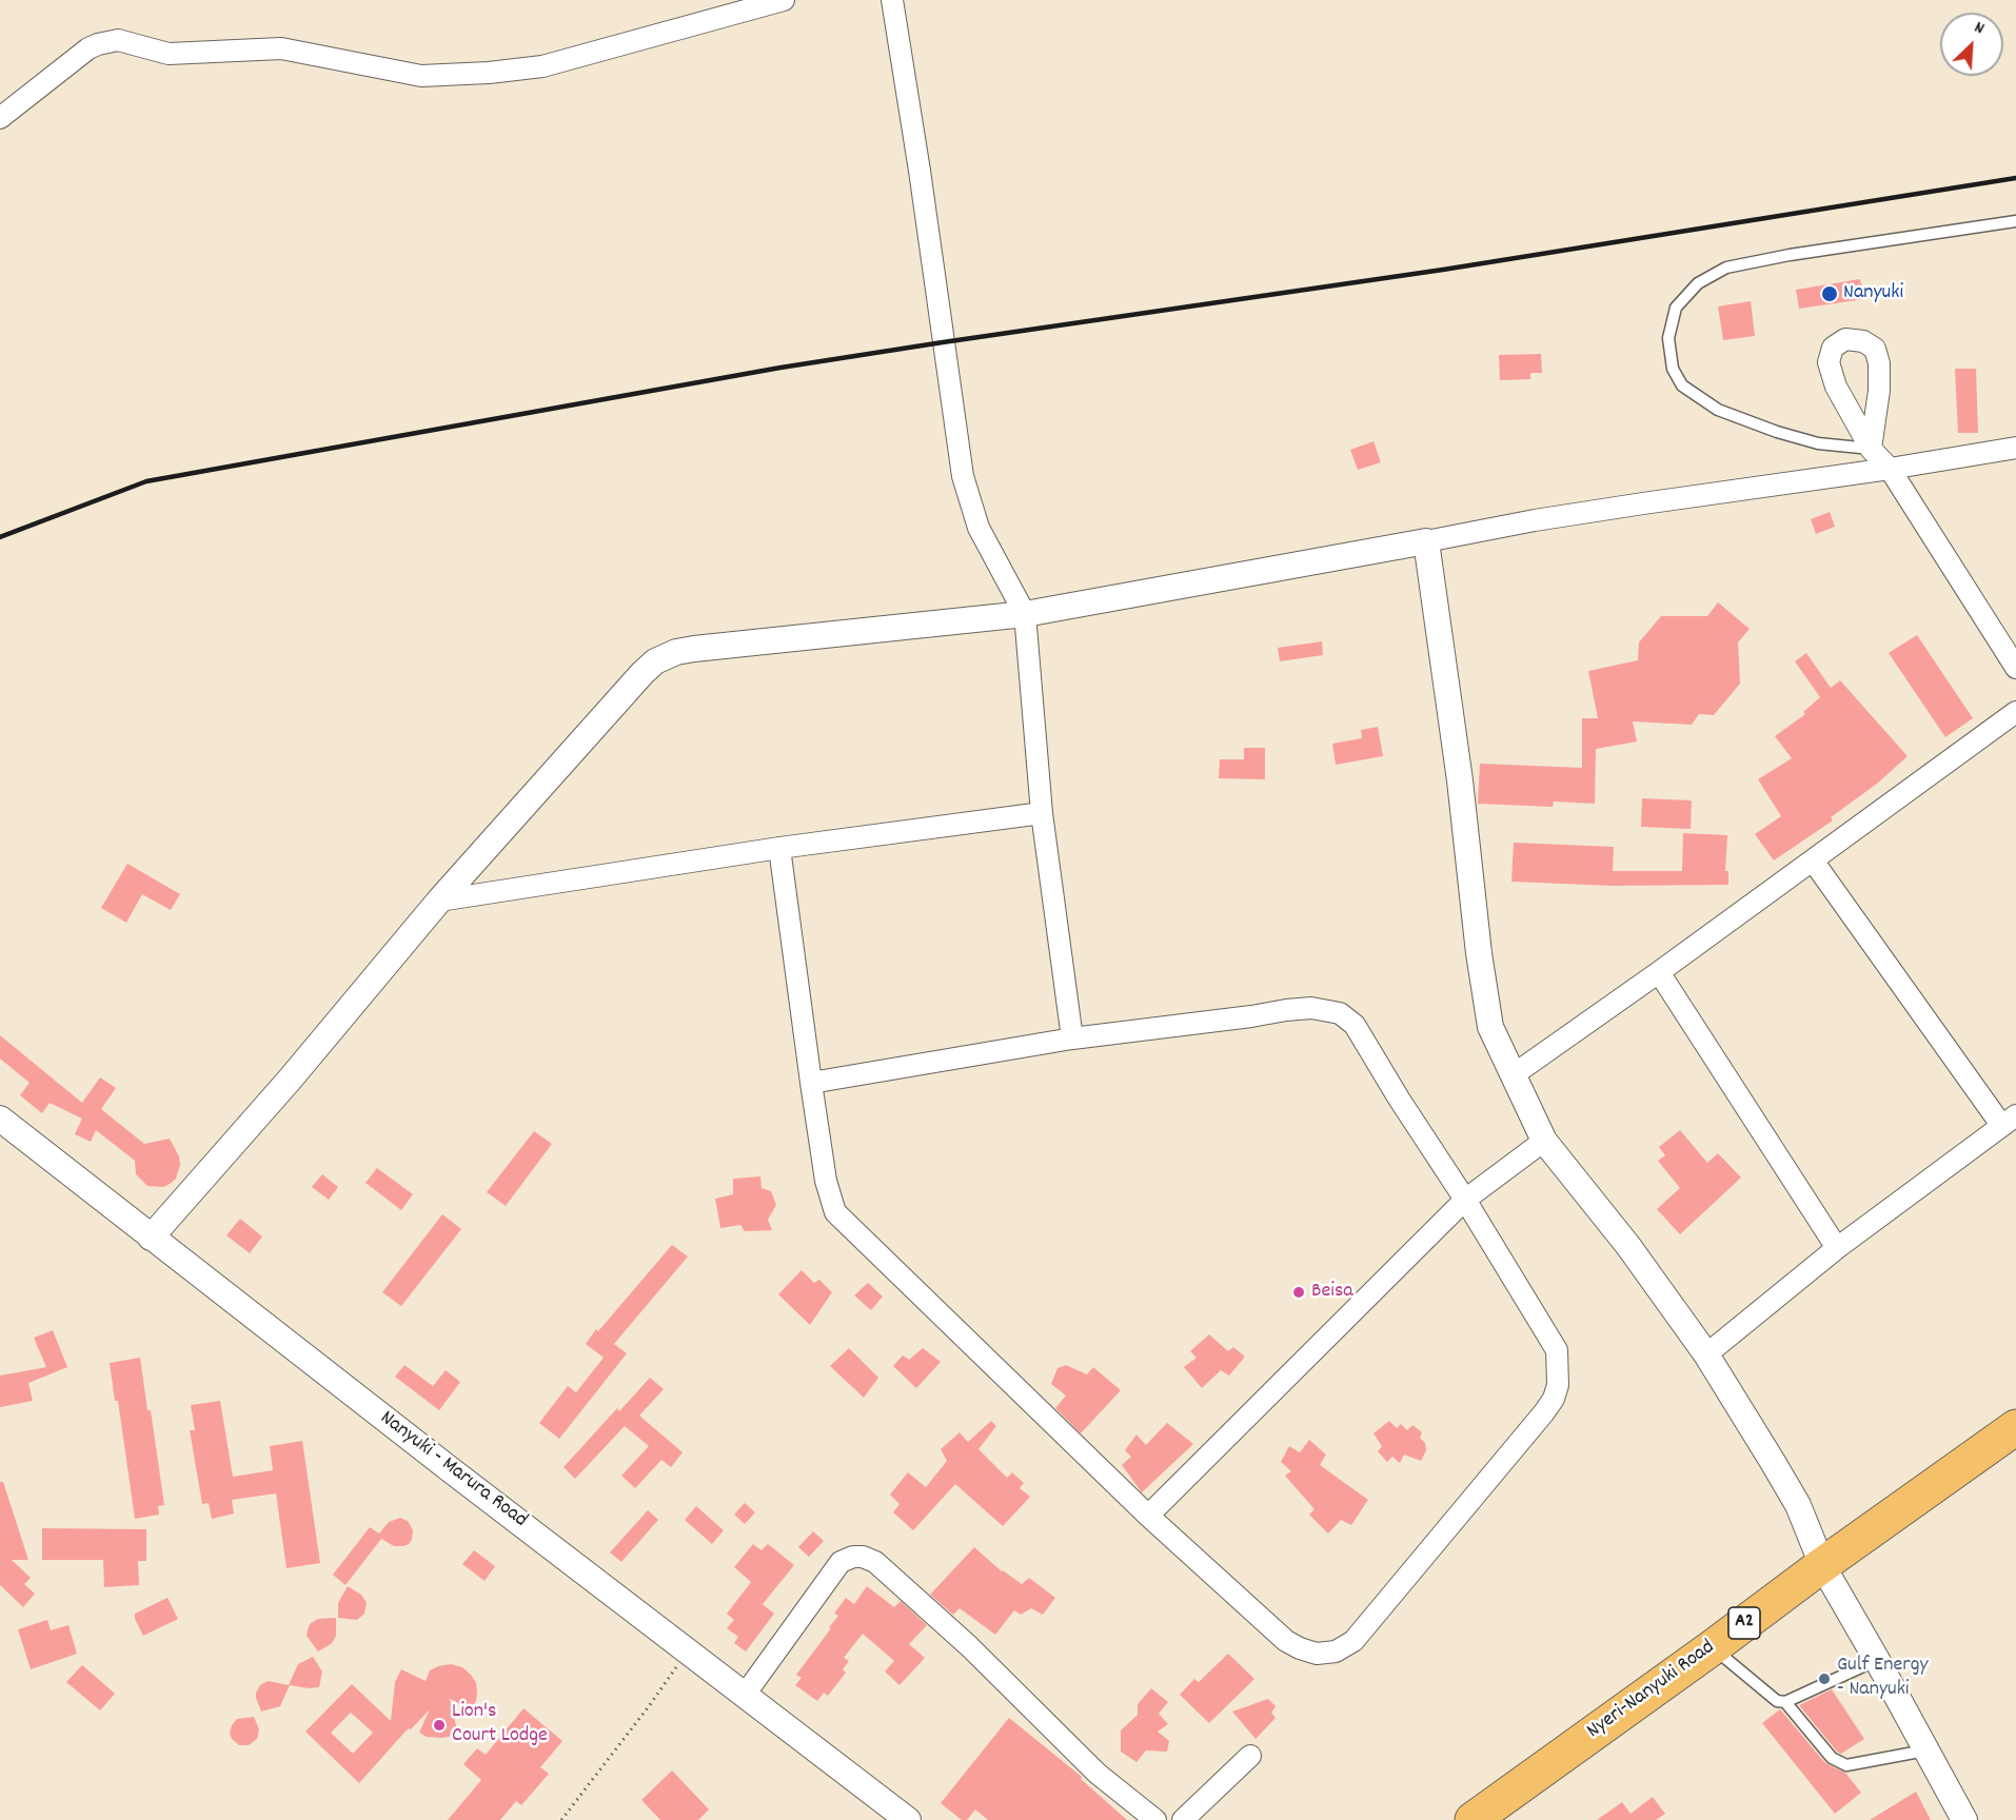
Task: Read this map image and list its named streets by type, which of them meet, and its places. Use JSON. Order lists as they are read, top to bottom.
{
  "streets": {
    "highway": ["A2", "Nyeri-Nanyuki Road"],
    "street": ["Nanyuki - Marura Road"]
  },
  "places": [
    "Nanyuki",
    "Beisa",
    "Gulf Energy - Nanyuki",
    "Lion's Court Lodge"
  ],
  "north": "top right"
}
